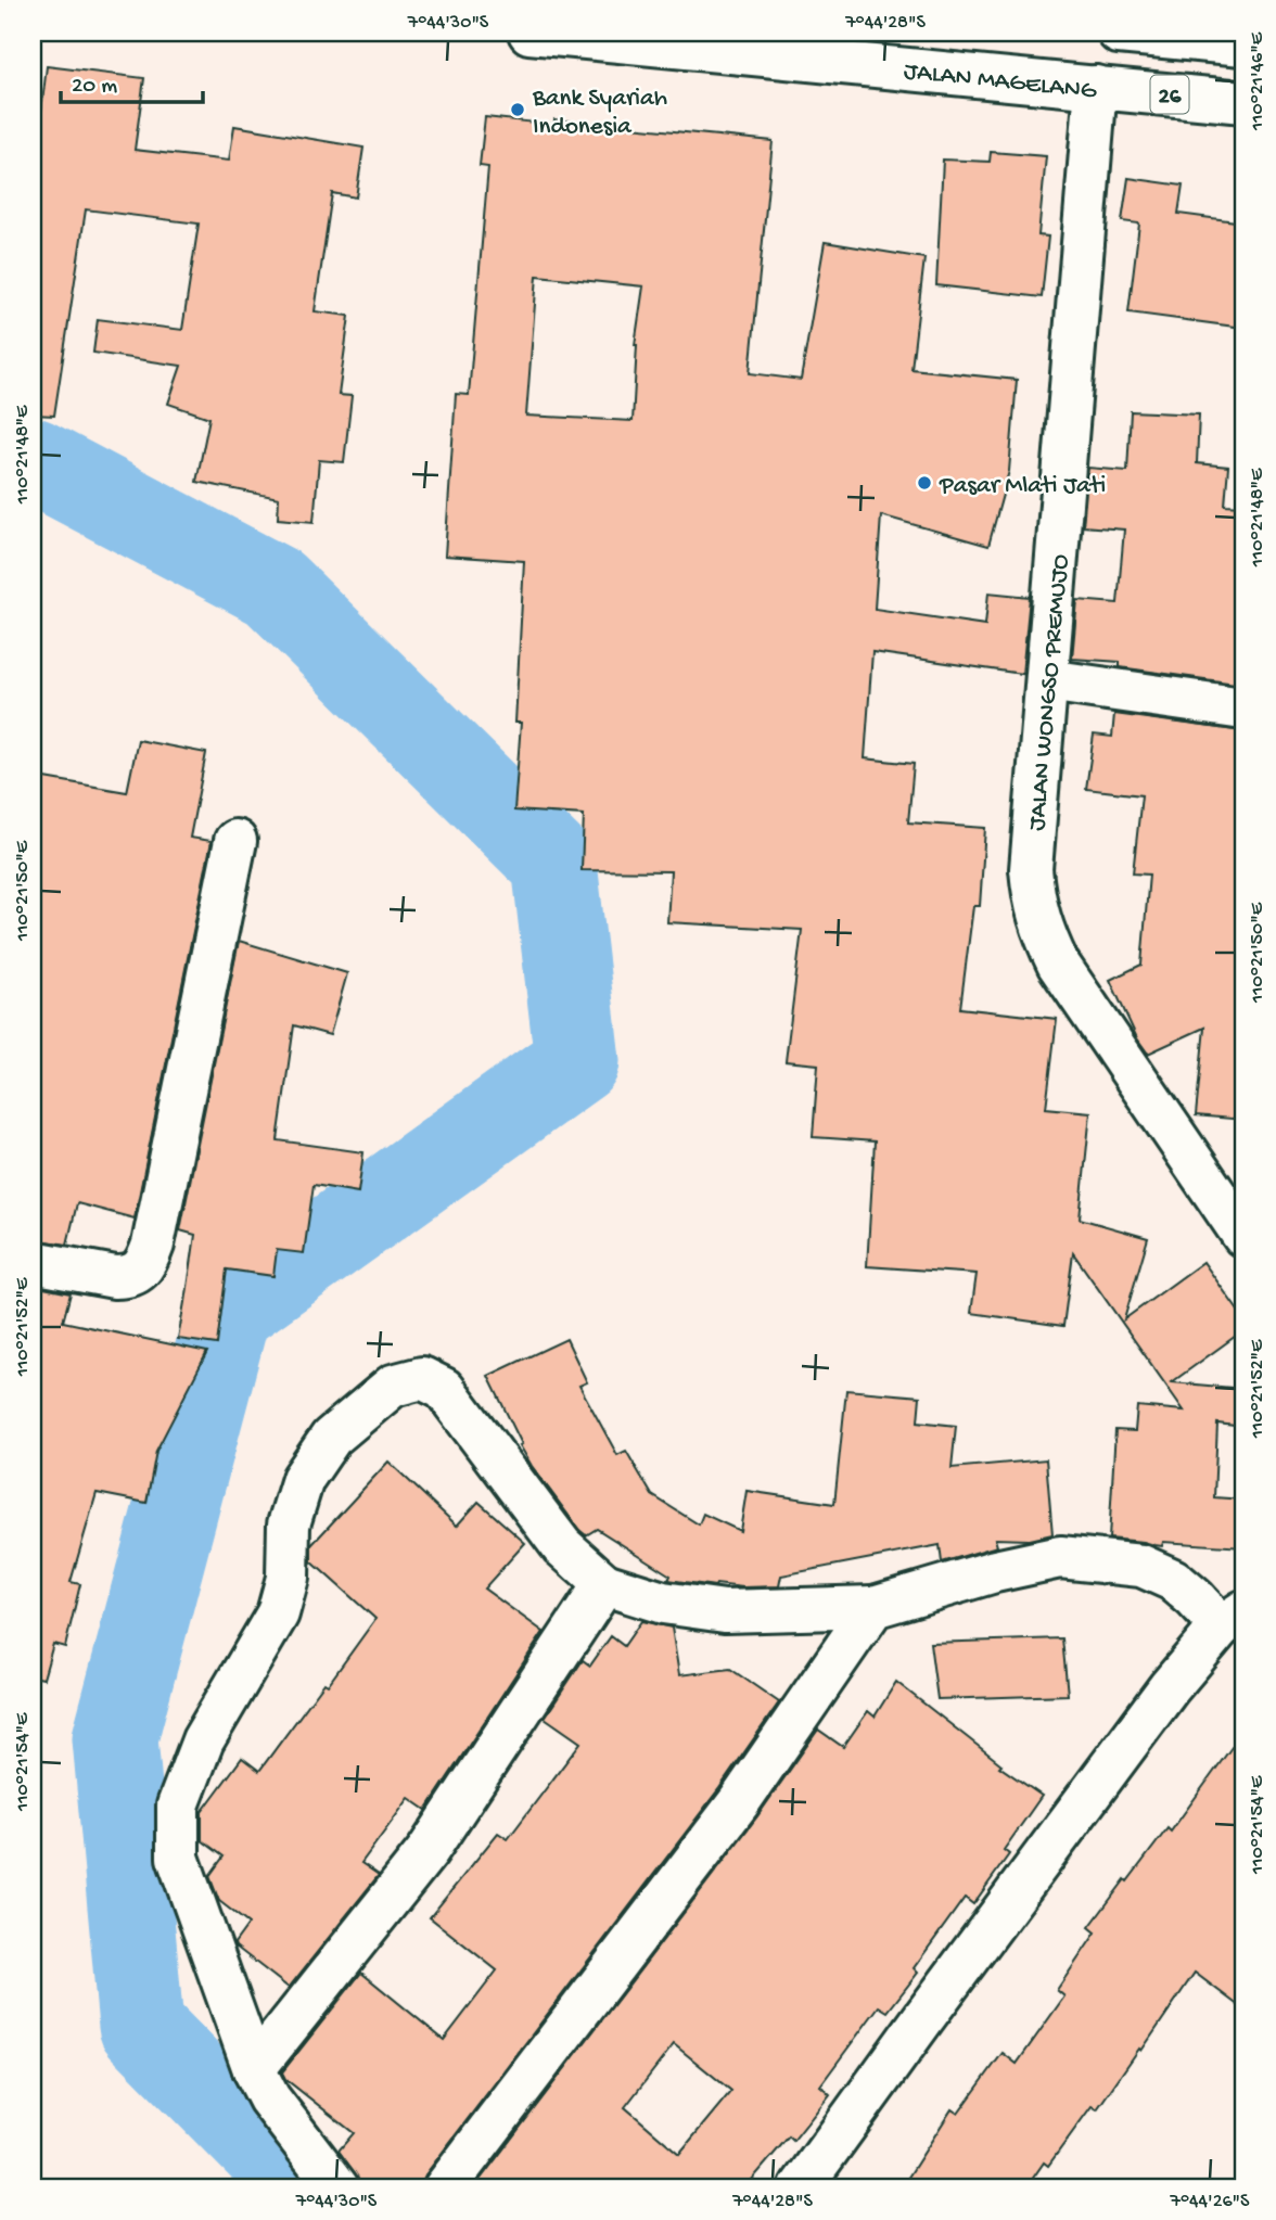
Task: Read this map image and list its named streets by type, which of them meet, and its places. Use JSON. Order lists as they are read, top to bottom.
{
  "streets": {
    "main road": ["JALAN MAGELANG", "26", "JALAN WONGSO PREMUJO"]
  },
  "crossings": [
    ["JALAN MAGELANG", "JALAN WONGSO PREMUJO"]
  ],
  "places": ["Bank Syariah Indonesia", "Pasar Mlati Jati"],
  "scale_bar": "20 m",
  "coordinates": [
    "7°44'30\"S",
    "7°44'28\"S",
    "110°21'46\"E",
    "110°21'48\"E",
    "110°21'50\"E",
    "110°21'52\"E",
    "110°21'54\"E",
    "7°44'26\"S"
  ]
}
